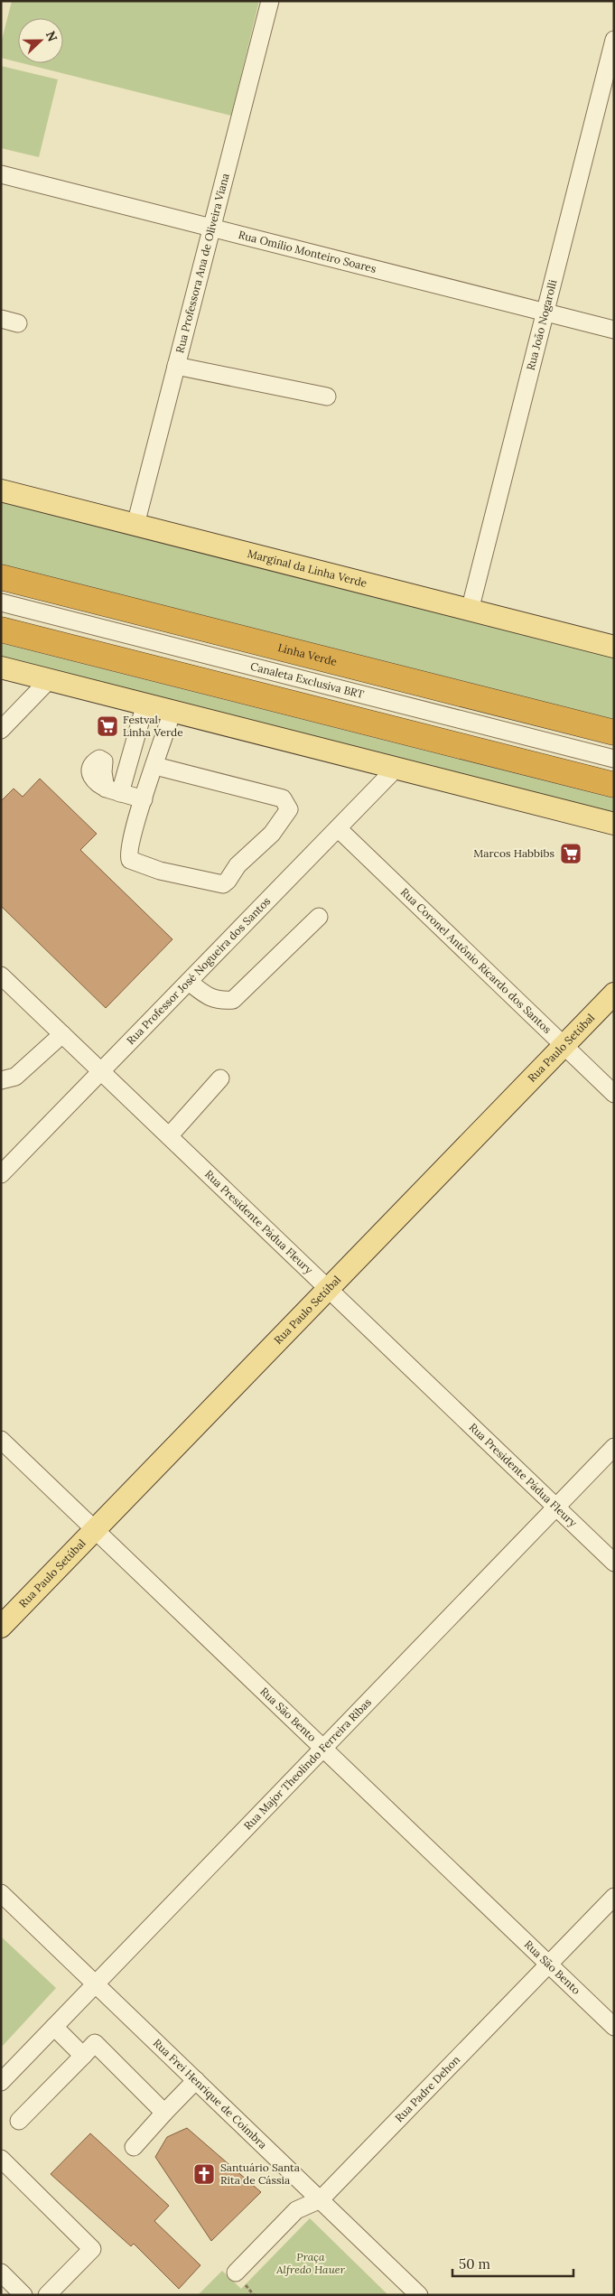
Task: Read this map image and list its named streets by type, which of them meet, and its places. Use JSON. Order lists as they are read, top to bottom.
{
  "streets": {
    "highway": ["Linha Verde"],
    "main road": ["Marginal da Linha Verde", "Rua Paulo Setúbal"],
    "street": [
      "Rua Omílio Monteiro Soares",
      "Rua Professora Ana de Oliveira Viana",
      "Rua João Nogarolli",
      "Canaleta Exclusiva BRT",
      "Rua Coronel Antônio Ricardo dos Santos",
      "Rua Professor José Nogueira dos Santos",
      "Rua Presidente Pádua Fleury",
      "Rua São Bento",
      "Rua Major Theolindo Ferreira Ribas",
      "Rua Padre Dehon",
      "Rua Frei Henrique de Coimbra"
    ]
  },
  "crossings": [
    ["Rua Omílio Monteiro Soares", "Rua Professora Ana de Oliveira Viana"],
    ["Rua Omílio Monteiro Soares", "Rua João Nogarolli"],
    ["Rua Professora Ana de Oliveira Viana", "Marginal da Linha Verde"],
    ["Rua João Nogarolli", "Marginal da Linha Verde"],
    ["Rua Coronel Antônio Ricardo dos Santos", "Rua Professor José Nogueira dos Santos"],
    ["Rua Coronel Antônio Ricardo dos Santos", "Rua Paulo Setúbal"],
    ["Rua Professor José Nogueira dos Santos", "Rua Presidente Pádua Fleury"],
    ["Rua Paulo Setúbal", "Rua Presidente Pádua Fleury"],
    ["Rua Paulo Setúbal", "Rua São Bento"],
    ["Rua Presidente Pádua Fleury", "Rua Major Theolindo Ferreira Ribas"],
    ["Rua São Bento", "Rua Major Theolindo Ferreira Ribas"],
    ["Rua São Bento", "Rua Padre Dehon"],
    ["Rua Major Theolindo Ferreira Ribas", "Rua Frei Henrique de Coimbra"],
    ["Rua Padre Dehon", "Rua Frei Henrique de Coimbra"]
  ],
  "parks": ["Praça Alfredo Hauer"],
  "places": {
    "supermarket": ["Festval Linha Verde", "Marcos Habbibs"],
    "church": ["Santuário Santa Rita de Cássia"]
  },
  "scale_bar": "50 m",
  "north": "right"
}
